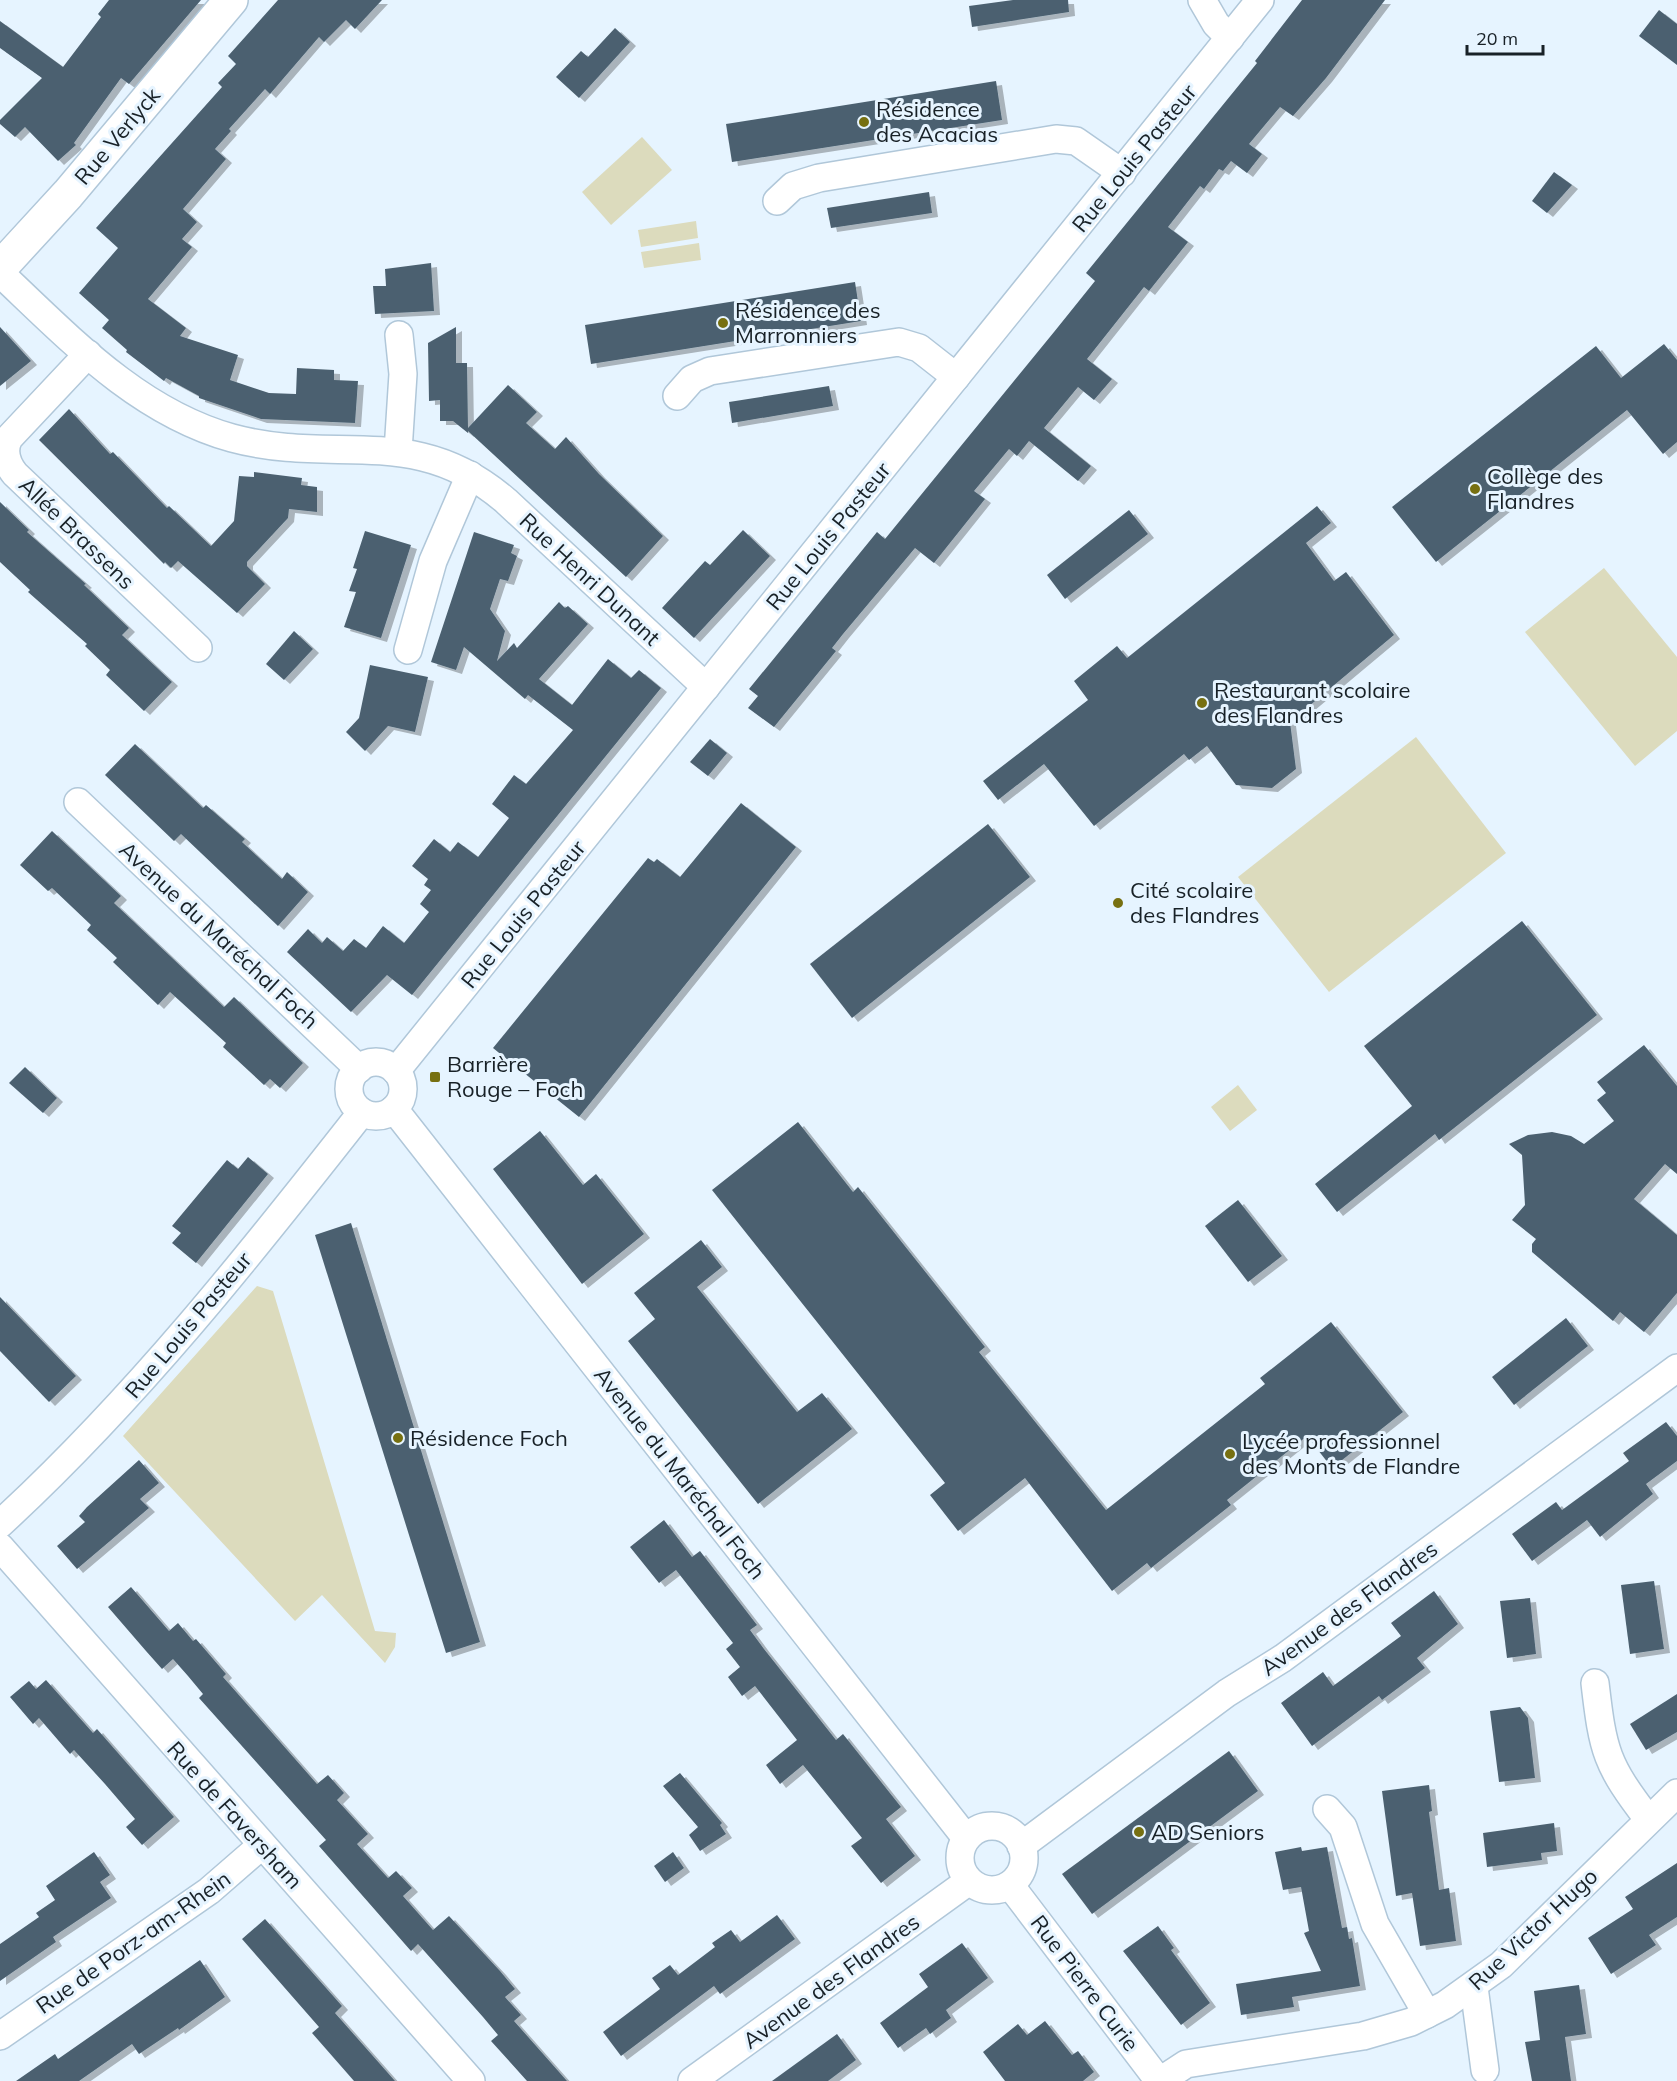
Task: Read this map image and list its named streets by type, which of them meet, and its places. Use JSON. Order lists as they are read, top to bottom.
{
  "streets": {
    "street": [
      "Rue Verlyck",
      "Rue Louis Pasteur",
      "Allée Brassens",
      "Rue Henri Dunant",
      "Avenue du Maréchal Foch",
      "Avenue des Flandres",
      "Rue de Faversham",
      "Rue Victor Hugo",
      "Rue de Porz-am-Rhein",
      "Rue Pierre Curie"
    ]
  },
  "crossings": [
    ["Rue Louis Pasteur", "Rue Henri Dunant"],
    ["Rue Louis Pasteur", "Avenue du Maréchal Foch"],
    ["Allée Brassens", "Rue Henri Dunant"],
    ["Avenue du Maréchal Foch", "Avenue des Flandres"],
    ["Avenue du Maréchal Foch", "Rue Pierre Curie"],
    ["Avenue des Flandres", "Rue Pierre Curie"],
    ["Rue de Faversham", "Rue de Porz-am-Rhein"],
    ["Rue Victor Hugo", "Rue Pierre Curie"]
  ],
  "places": {
    "other": [
      "Résidence des Acacias",
      "Résidence des Marronniers",
      "Collège des Flandres",
      "Restaurant scolaire des Flandres",
      "Cité scolaire des Flandres",
      "Résidence Foch",
      "Lycée professionnel des Monts de Flandre",
      "AD Seniors"
    ],
    "transit": ["Barrière Rouge – Foch"]
  },
  "scale_bar": "20 m"
}
